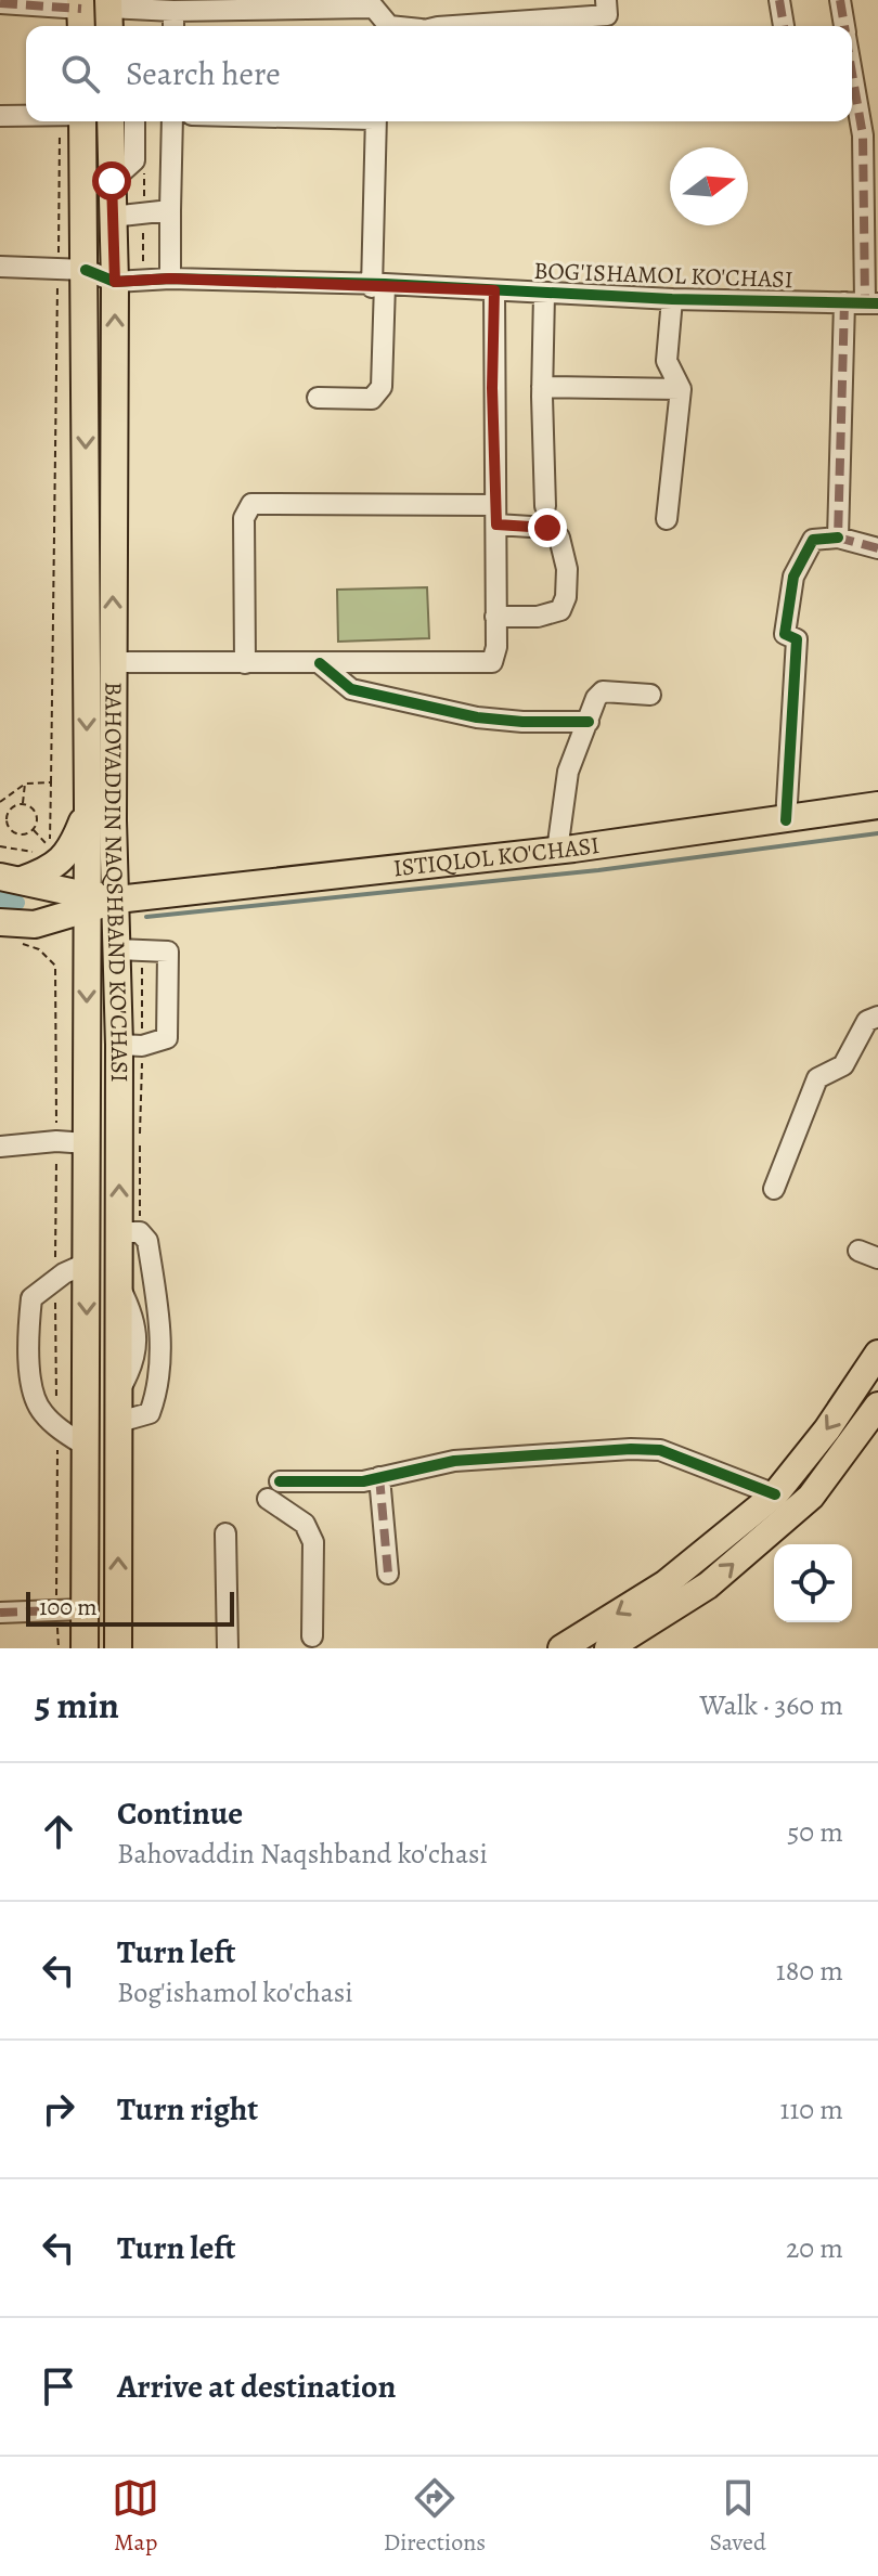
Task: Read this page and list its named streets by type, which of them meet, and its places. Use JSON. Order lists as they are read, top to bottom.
{
  "streets": {
    "main road": ["ISTIQLOL KO'CHASI", "BAHOVADDIN NAQSHBAND KO'CHASI"],
    "street": ["BOG'ISHAMOL KO'CHASI"]
  },
  "crossings": [
    ["BOG'ISHAMOL KO'CHASI", "BAHOVADDIN NAQSHBAND KO'CHASI"],
    ["ISTIQLOL KO'CHASI", "BAHOVADDIN NAQSHBAND KO'CHASI"]
  ],
  "scale_bar": "100 m",
  "north": "right",
  "page": {
    "search": "Search here",
    "scale": "100 m",
    "heading": ["5 min", "Walk · 360 m"],
    "list": [
      ["Continue", "Bahovaddin Naqshband ko'chasi", "50 m"],
      ["Turn left", "Bog'ishamol ko'chasi", "180 m"],
      ["Turn right", "110 m"],
      ["Turn left", "20 m"],
      "Arrive at destination"
    ],
    "nav": ["Map", "Directions", "Saved"]
  }
}
